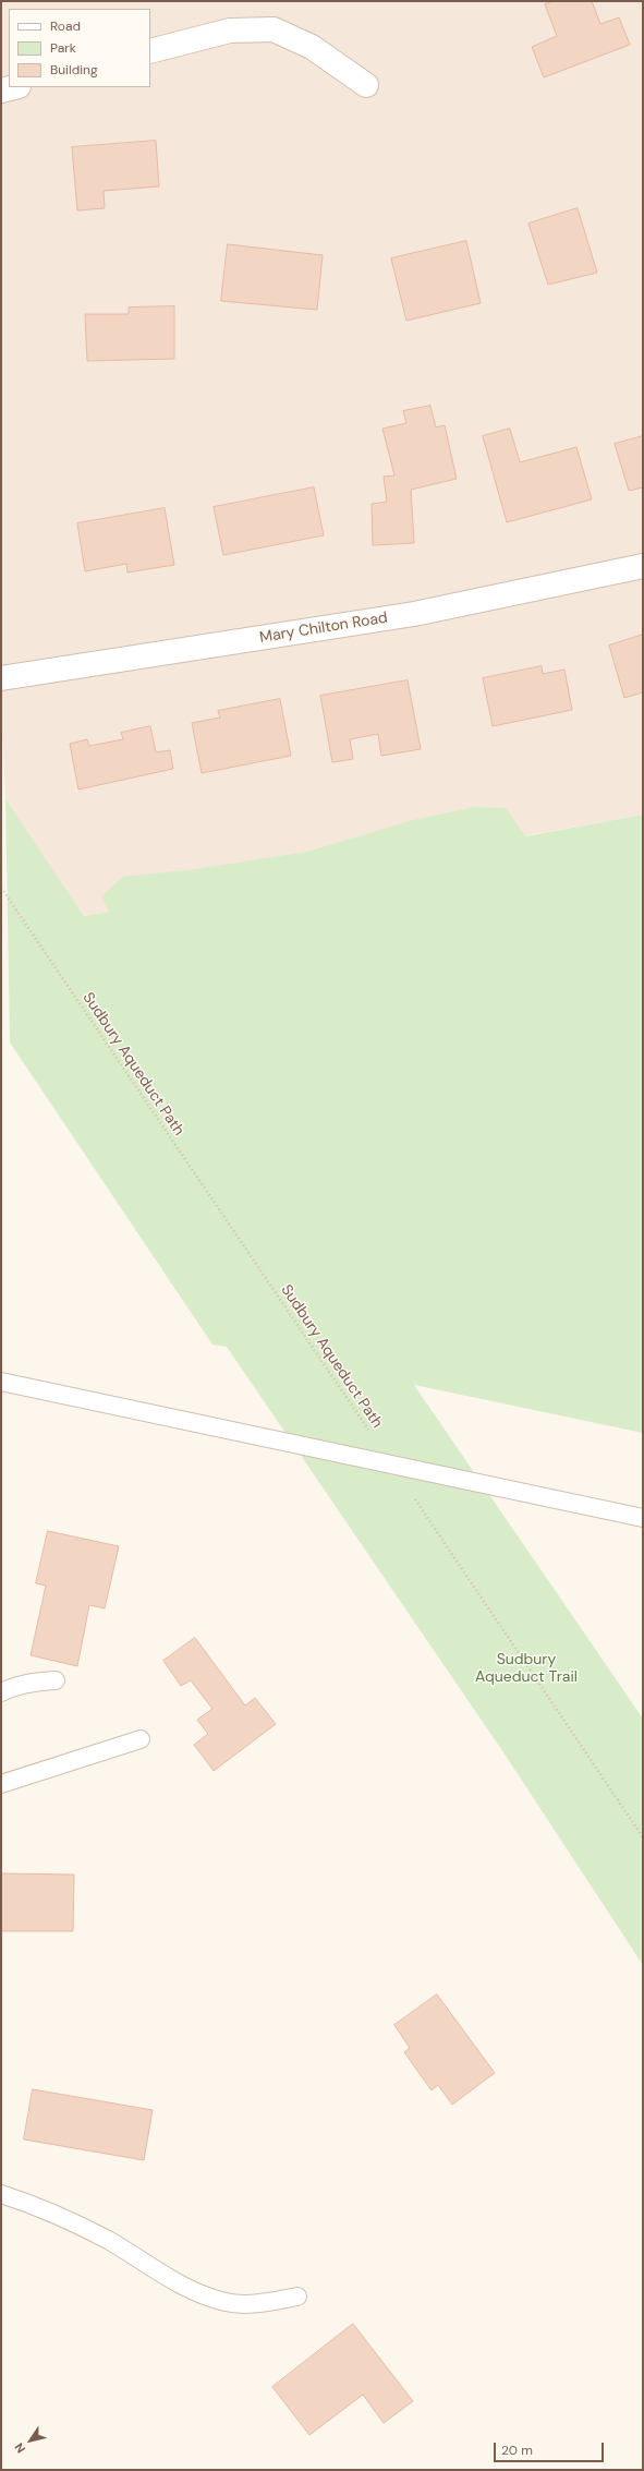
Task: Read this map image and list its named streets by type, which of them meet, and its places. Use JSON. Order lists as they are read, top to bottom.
{
  "streets": {
    "street": ["Mary Chilton Road"],
    "path": ["Sudbury Aqueduct Path"]
  },
  "parks": ["Sudbury Aqueduct Trail"],
  "legend": ["Road", "Park", "Building"],
  "scale_bar": "20 m",
  "north": "bottom left"
}
